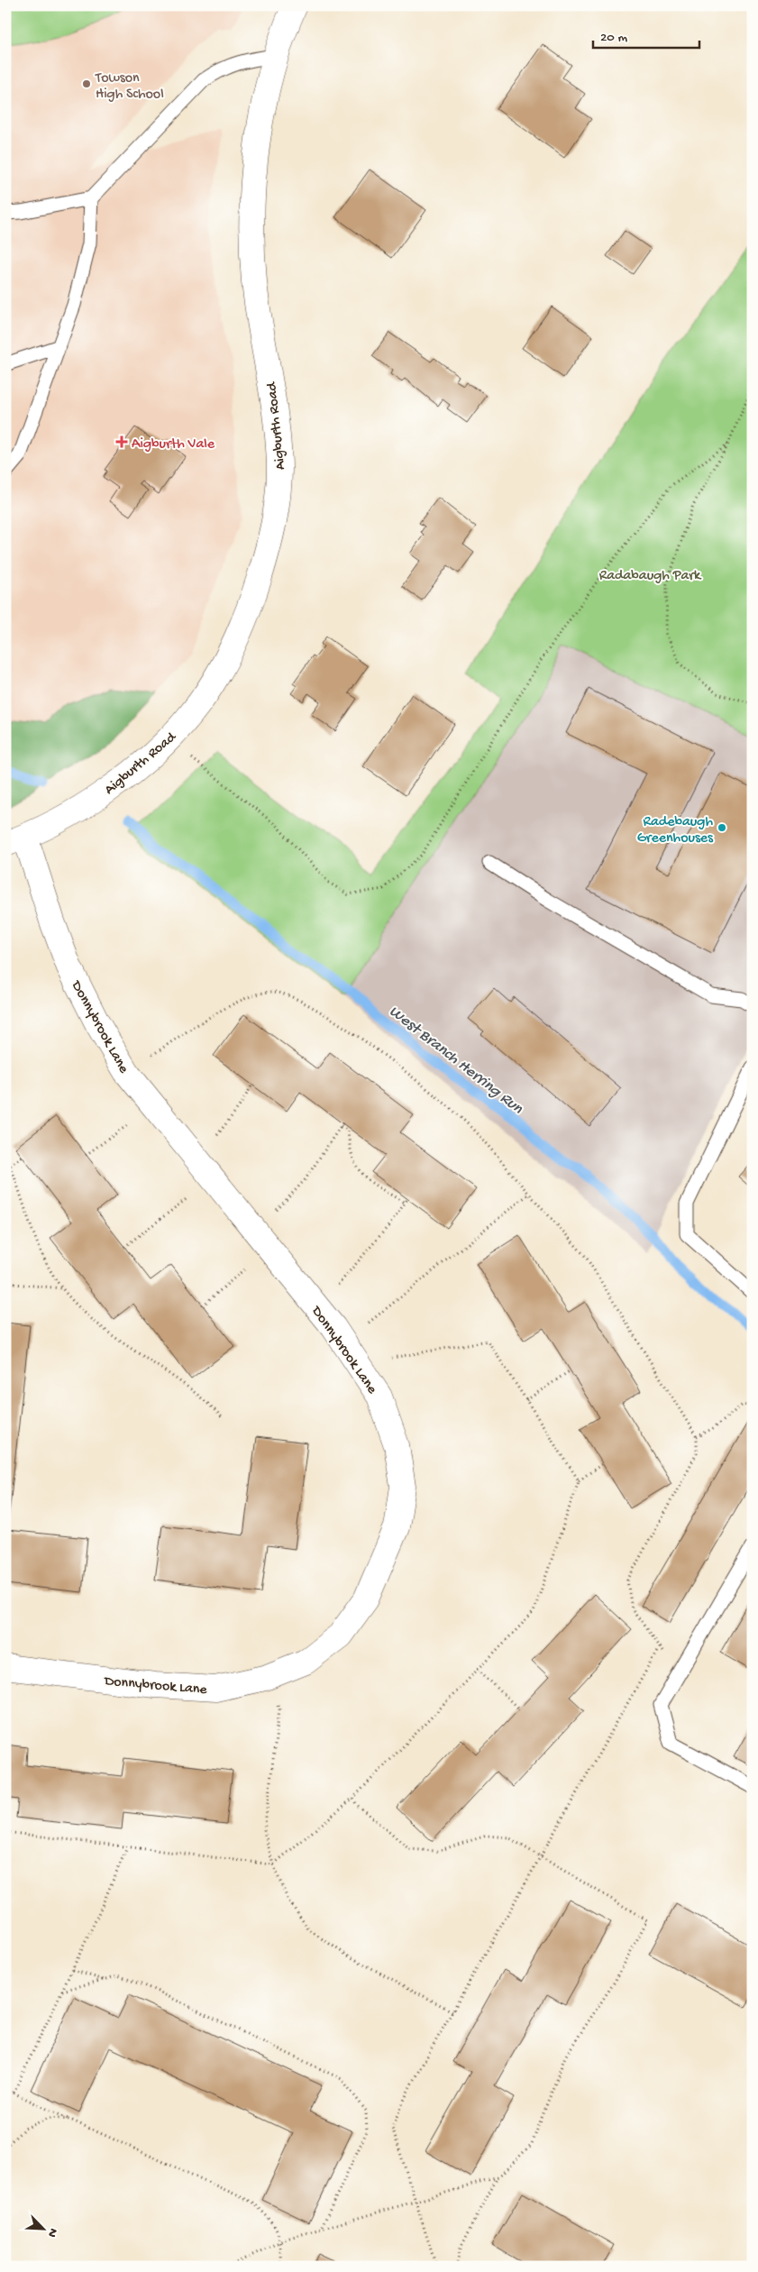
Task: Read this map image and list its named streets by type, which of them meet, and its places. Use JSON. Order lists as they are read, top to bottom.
{
  "streets": {
    "street": ["Aigburth Road", "Donnybrook Lane"]
  },
  "crossings": [
    ["Aigburth Road", "Donnybrook Lane"]
  ],
  "water": ["West Branch Herring Run"],
  "parks": ["Radabaugh Park"],
  "places": {
    "other": ["Towson High School", "Radebaugh Greenhouses"],
    "health": ["Aigburth Vale"]
  },
  "scale_bar": "20 m",
  "north": "bottom right"
}
